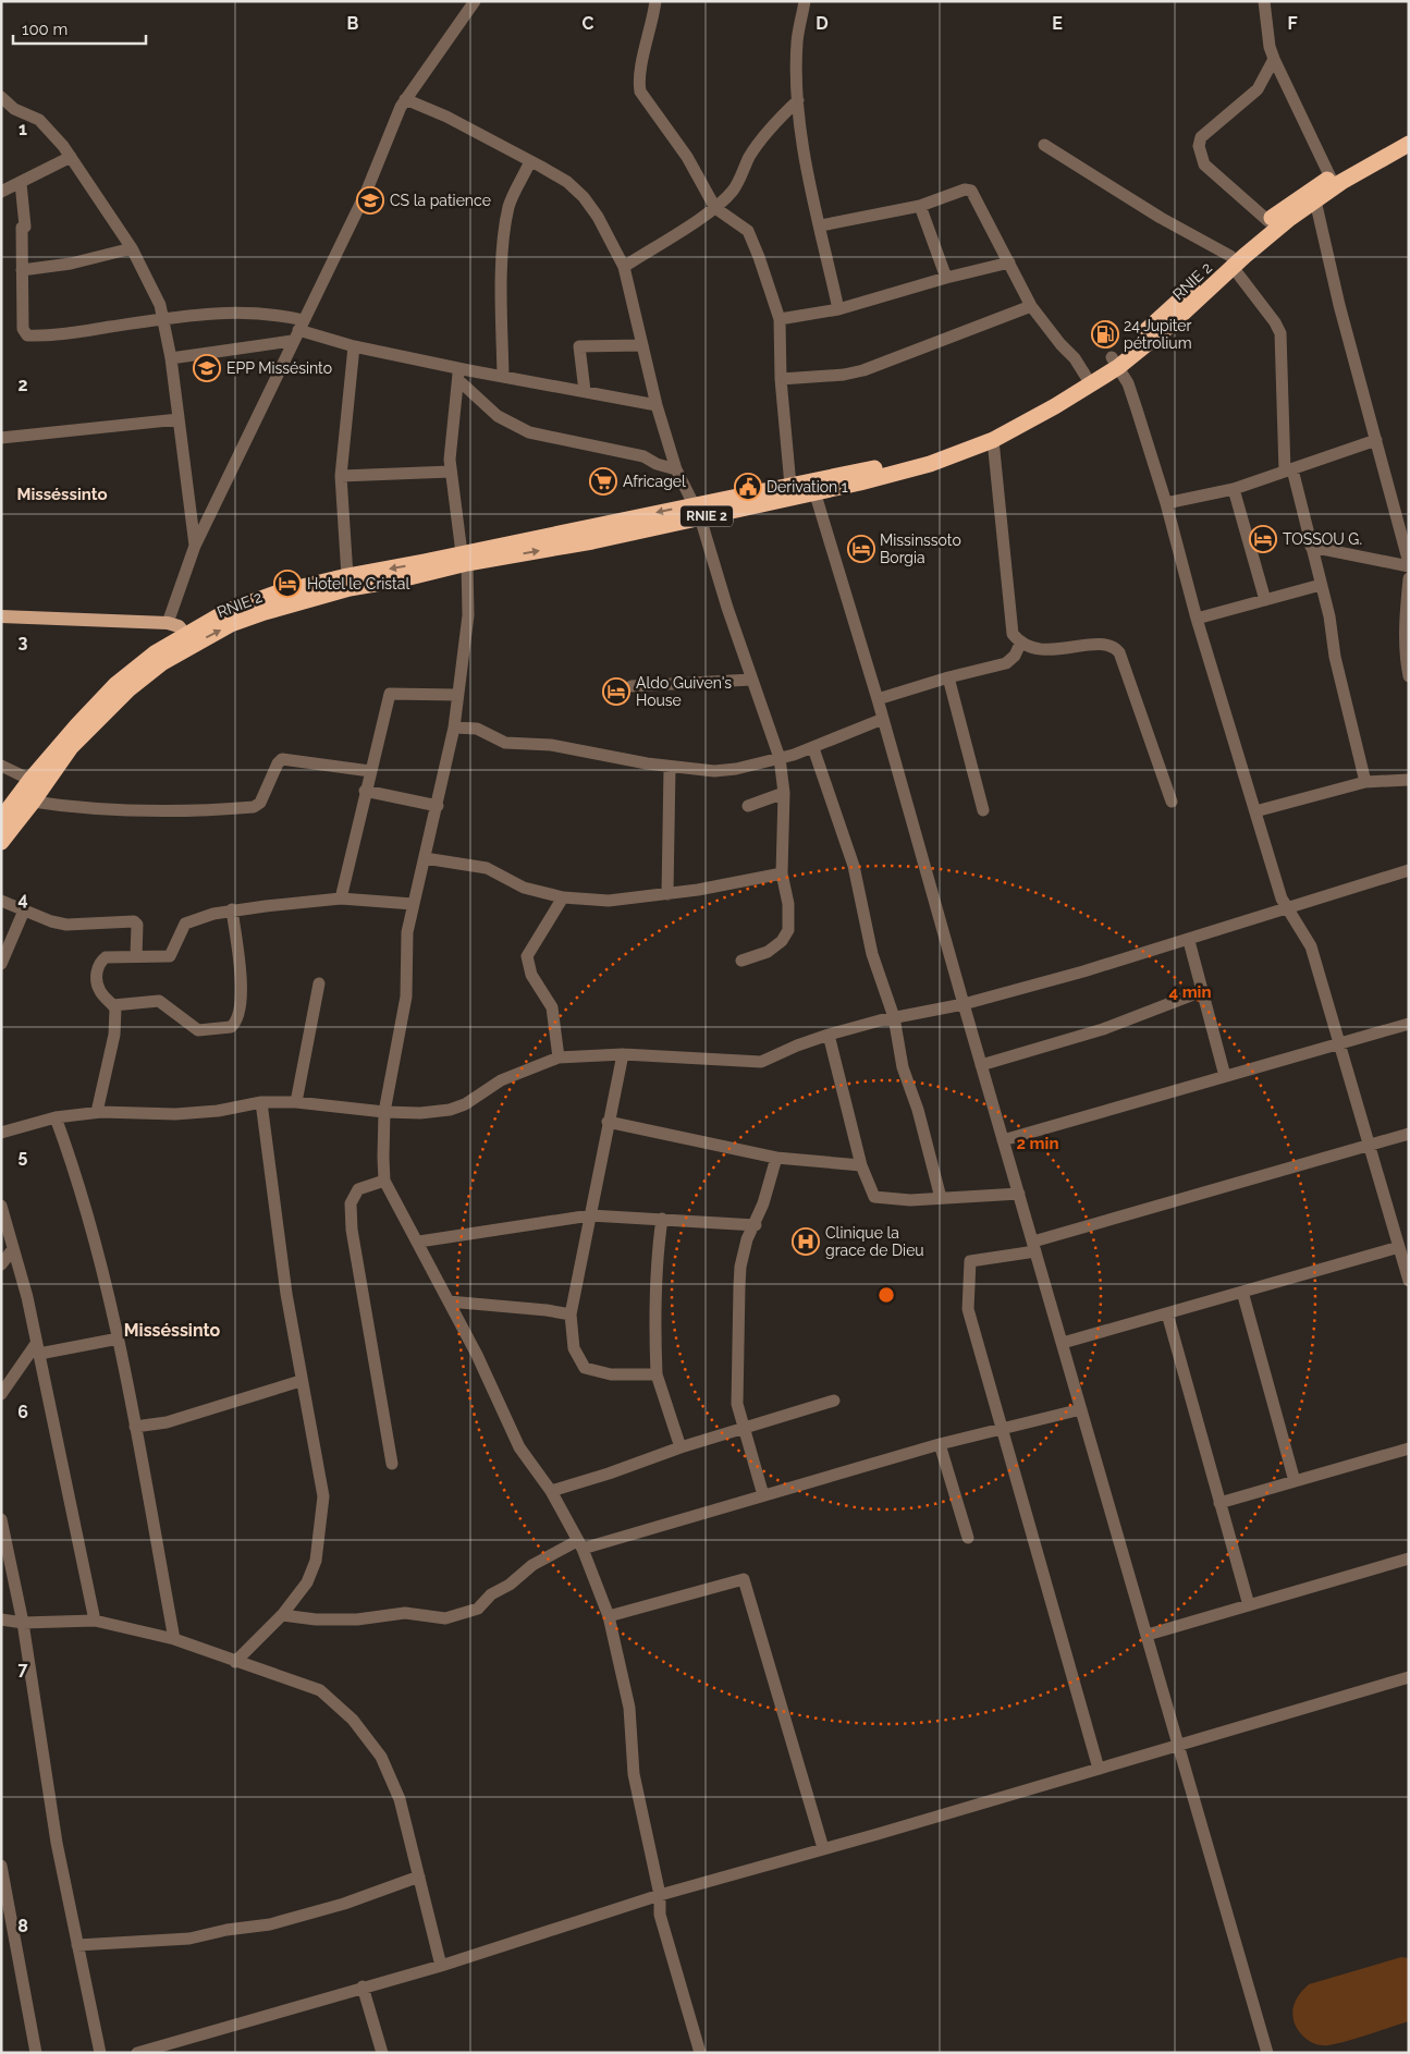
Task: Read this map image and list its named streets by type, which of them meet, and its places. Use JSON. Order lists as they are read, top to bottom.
{
  "streets": {
    "highway": ["RNIE 2"]
  },
  "districts": ["Misséssinto", "Misséssinto"],
  "places": {
    "school or university": ["CS la patience", "EPP Missésinto"],
    "fuel station": ["24 Jupiter pétrolium"],
    "supermarket": ["Africagel"],
    "public building": ["Derivation 1"],
    "hotel": [
      "TOSSOU G.",
      "Missinssoto Borgia",
      "Hotel le Cristal",
      "Aldo Guiven's House"
    ],
    "hospital": ["Clinique la grace de Dieu"]
  },
  "scale_bar": "100 m",
  "grid": {
    "columns": [
      "B",
      "C",
      "D",
      "E",
      "F"
    ],
    "rows": [
      "1",
      "2",
      "3",
      "4",
      "5",
      "6",
      "7",
      "8"
    ]
  },
  "rings": ["4 min", "2 min"]
}
